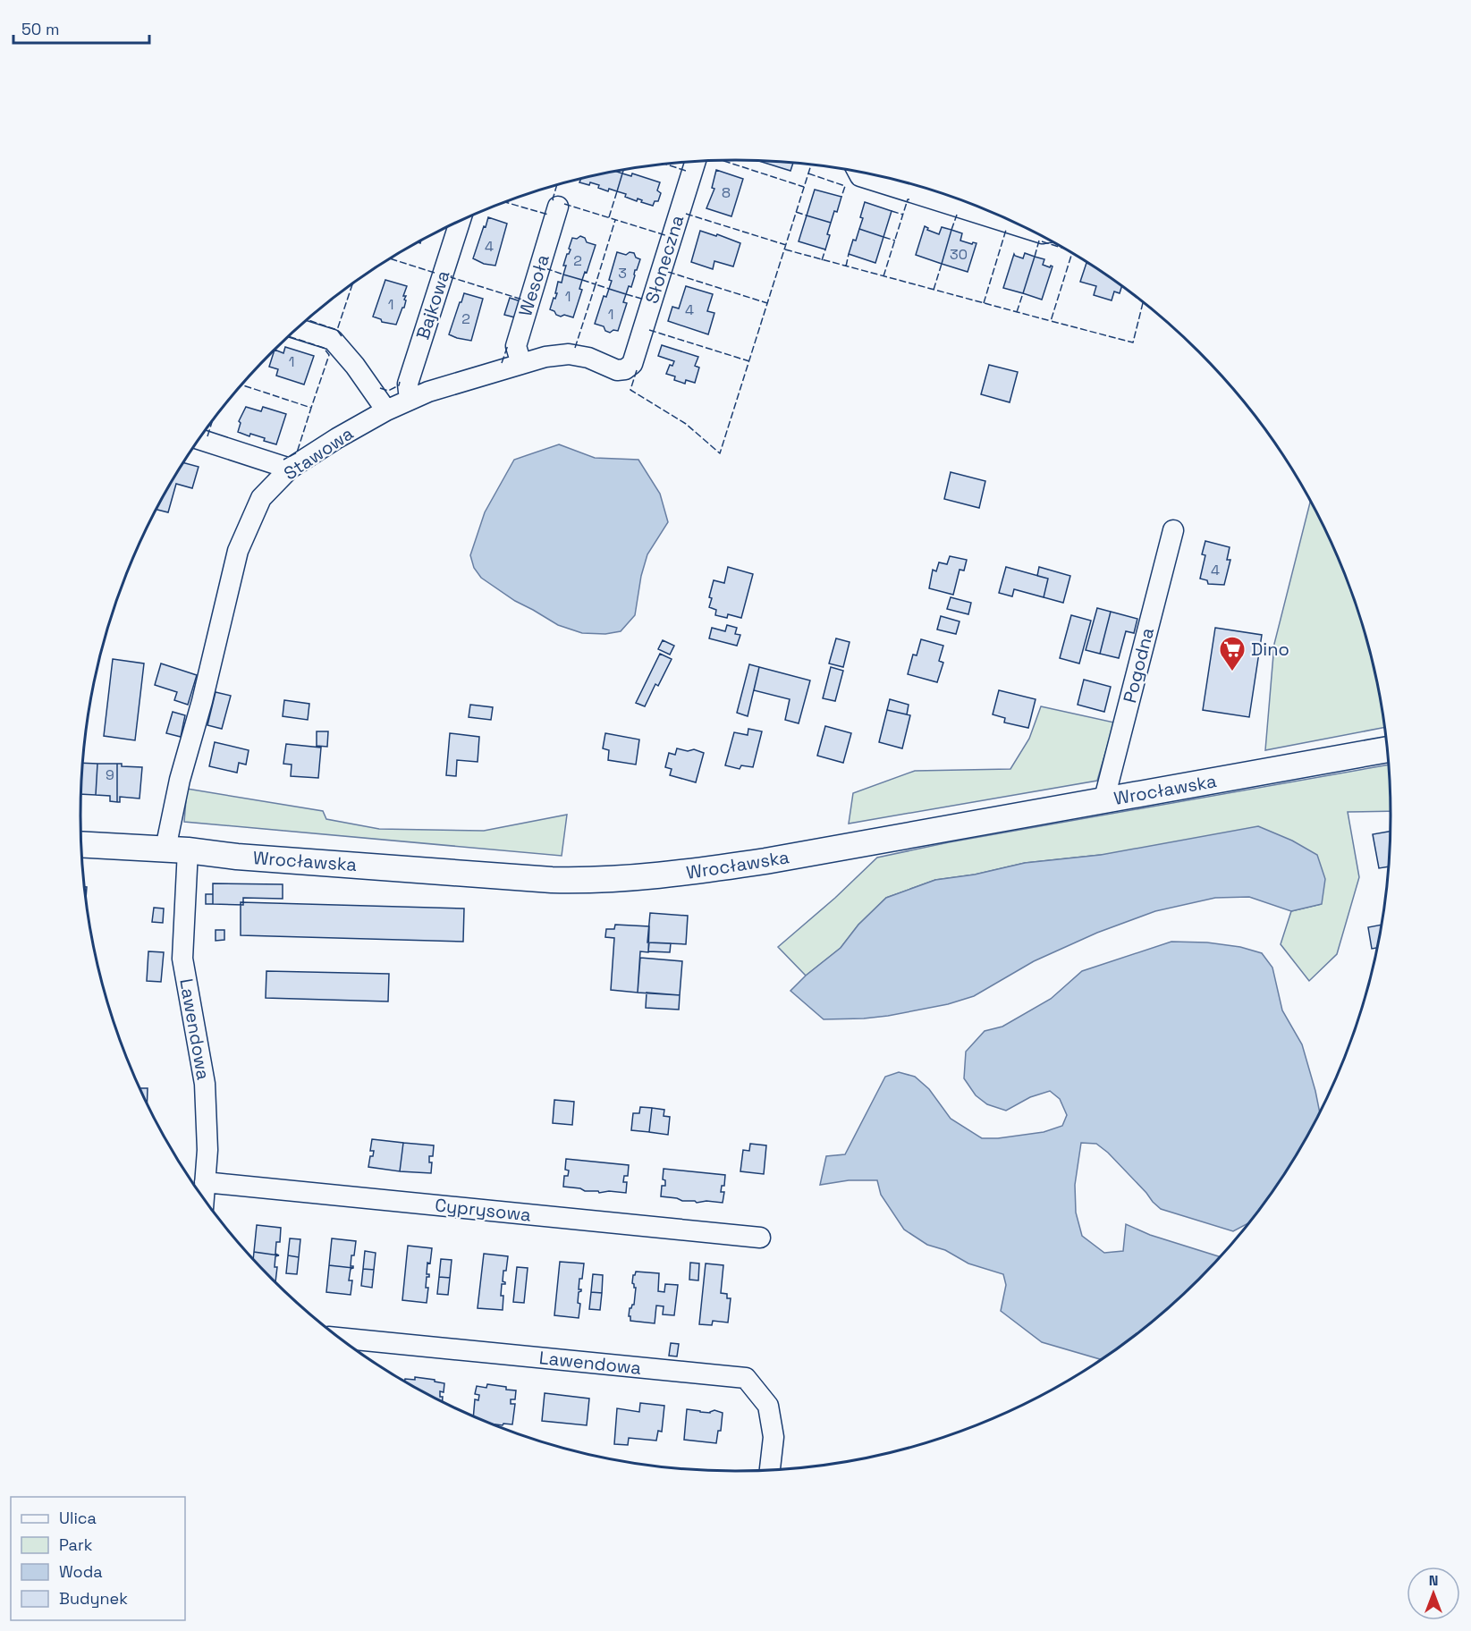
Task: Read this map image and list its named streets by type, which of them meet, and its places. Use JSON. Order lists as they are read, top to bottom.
{
  "streets": {
    "main road": ["Wrocławska"],
    "street": [
      "Słoneczna",
      "Wesoła",
      "Bajkowa",
      "Stawowa",
      "Pogodna",
      "Lawendowa",
      "Cyprysowa"
    ]
  },
  "crossings": [
    ["Słoneczna", "Stawowa"],
    ["Wesoła", "Stawowa"],
    ["Bajkowa", "Stawowa"],
    ["Stawowa", "Wrocławska"],
    ["Stawowa", "Lawendowa"],
    ["Pogodna", "Wrocławska"],
    ["Wrocławska", "Lawendowa"],
    ["Lawendowa", "Cyprysowa"]
  ],
  "places": {
    "supermarket": ["Dino"]
  },
  "house_numbers": [
    "8",
    "4",
    "30",
    "2",
    "3",
    "1",
    "1",
    "4",
    "1",
    "2",
    "1",
    "4",
    "9"
  ],
  "legend": [
    "Ulica",
    "Park",
    "Woda",
    "Budynek"
  ],
  "scale_bar": "50 m",
  "north": "top"
}
